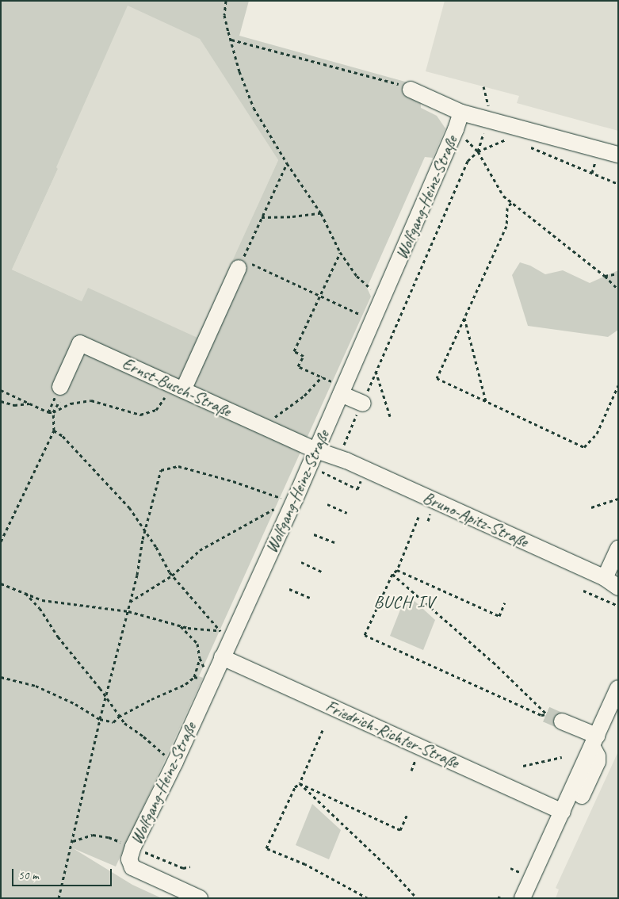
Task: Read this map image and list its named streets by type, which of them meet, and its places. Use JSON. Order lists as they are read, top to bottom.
{
  "streets": {
    "street": [
      "Wolfgang-Heinz-Straße",
      "Ernst-Busch-Straße",
      "Bruno-Apitz-Straße",
      "Friedrich-Richter-Straße"
    ]
  },
  "crossings": [
    ["Wolfgang-Heinz-Straße", "Ernst-Busch-Straße"],
    ["Wolfgang-Heinz-Straße", "Bruno-Apitz-Straße"],
    ["Wolfgang-Heinz-Straße", "Friedrich-Richter-Straße"],
    ["Ernst-Busch-Straße", "Bruno-Apitz-Straße"]
  ],
  "districts": ["BUCH IV"],
  "scale_bar": "50 m"
}
